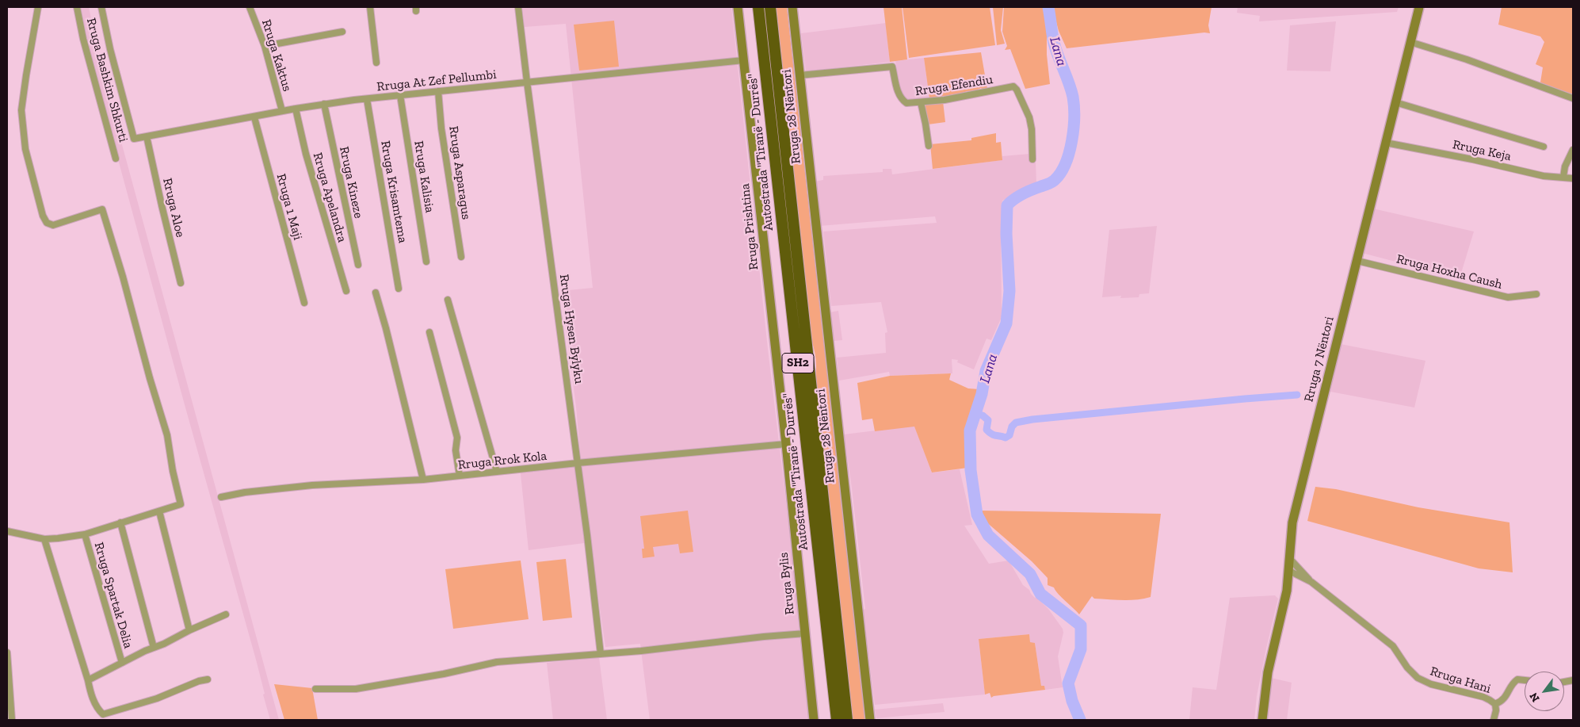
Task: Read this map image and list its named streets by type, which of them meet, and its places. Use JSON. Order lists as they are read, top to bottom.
{
  "streets": {
    "highway": ["Autostrada \"Tiranë - Durrës\"", "SH2"],
    "main road": [
      "Rruga 28 Nëntori",
      "Rruga Prishtina",
      "Rruga 7 Nëntori",
      "Rruga Bylis"
    ],
    "street": [
      "Rruga Kaktus",
      "Rruga Bashkim Shkurti",
      "Rruga At Zef Pellumbi",
      "Rruga Efendiu",
      "Rruga Keja",
      "Rruga Asparagus",
      "Rruga Kalisia",
      "Rruga Kineze",
      "Rruga Krisamtema",
      "Rruga Apelandra",
      "Rruga 1 Maji",
      "Rruga Aloe",
      "Rruga Hoxha Caush",
      "Rruga Hysen Bylyku",
      "Rruga Rrok Kola",
      "Rruga Spartak Delia",
      "Rruga Hani"
    ]
  },
  "crossings": [
    ["Rruga Kaktus", "Rruga At Zef Pellumbi"],
    ["Rruga At Zef Pellumbi", "Rruga Asparagus"],
    ["Rruga At Zef Pellumbi", "Rruga Kalisia"],
    ["Rruga At Zef Pellumbi", "Rruga Kineze"],
    ["Rruga At Zef Pellumbi", "Rruga Krisamtema"],
    ["Rruga At Zef Pellumbi", "Rruga Apelandra"],
    ["Rruga At Zef Pellumbi", "Rruga 1 Maji"],
    ["Rruga At Zef Pellumbi", "Rruga Aloe"],
    ["Rruga At Zef Pellumbi", "Rruga Prishtina"],
    ["Rruga At Zef Pellumbi", "Rruga Hysen Bylyku"],
    ["Rruga Efendiu", "Rruga 28 Nëntori"],
    ["Rruga Keja", "Rruga 7 Nëntori"],
    ["Rruga Prishtina", "Rruga Rrok Kola"],
    ["Rruga Prishtina", "Rruga Bylis"],
    ["Rruga Hoxha Caush", "Rruga 7 Nëntori"],
    ["Rruga Hysen Bylyku", "Rruga Rrok Kola"],
    ["Rruga 7 Nëntori", "Rruga Hani"],
    ["Rruga Rrok Kola", "Rruga Bylis"]
  ],
  "water": ["Lana"],
  "north": "bottom left"
}
